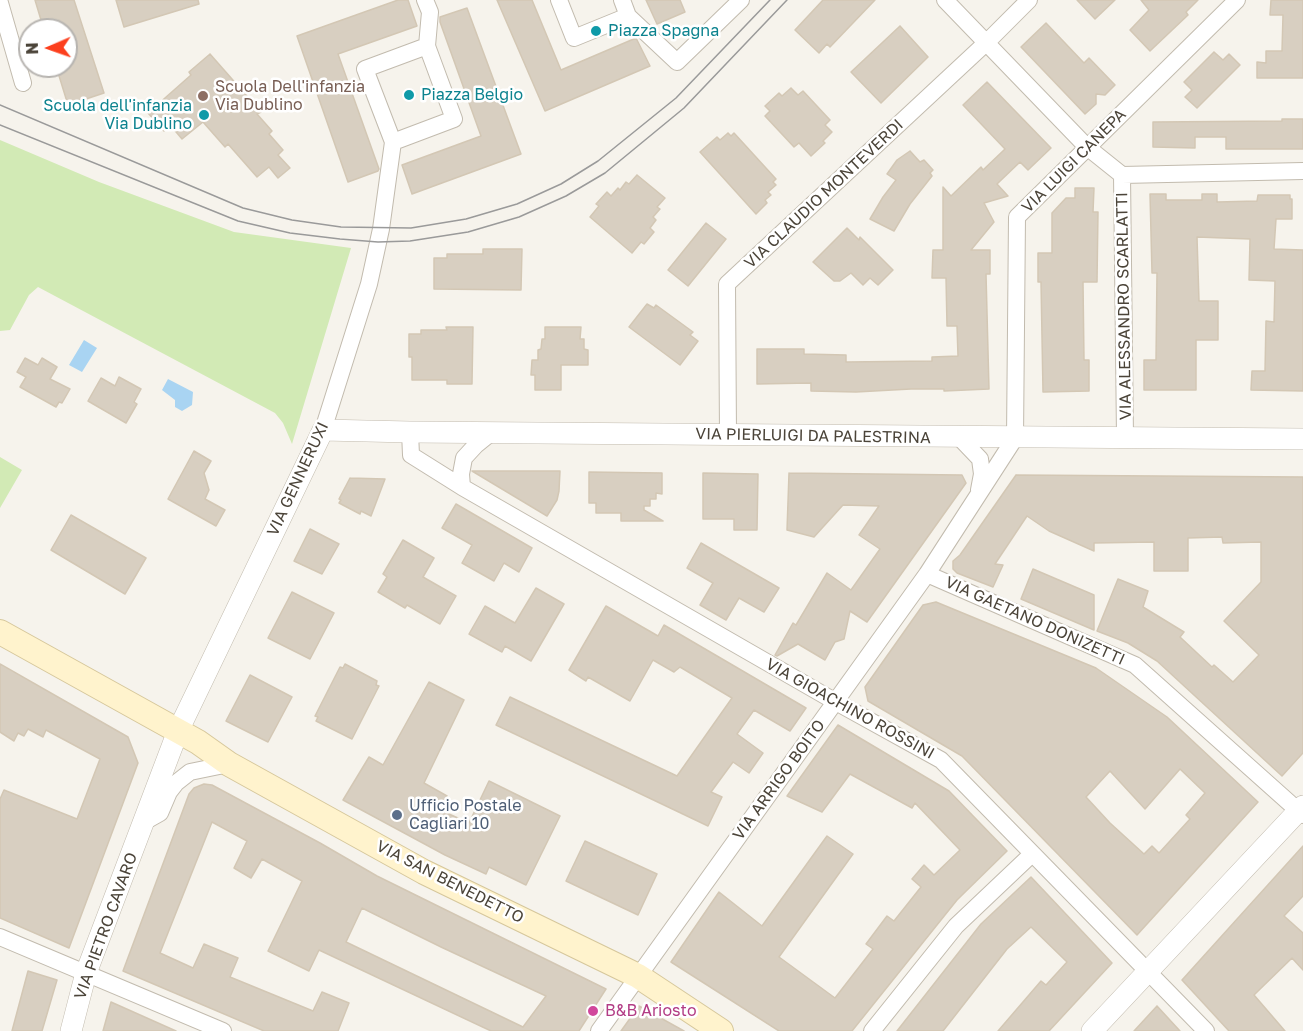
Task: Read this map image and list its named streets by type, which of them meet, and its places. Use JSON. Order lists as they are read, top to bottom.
{
  "streets": {
    "main road": ["VIA SAN BENEDETTO"],
    "street": [
      "VIA LUIGI CANEPA",
      "VIA CLAUDIO MONTEVERDI",
      "VIA ALESSANDRO SCARLATTI",
      "VIA PIERLUIGI DA PALESTRINA",
      "VIA GENNERUXI",
      "VIA GAETANO DONIZETTI",
      "VIA GIOACHINO ROSSINI",
      "VIA ARRIGO BOITO",
      "VIA PIETRO CAVARO"
    ]
  },
  "crossings": [
    ["VIA LUIGI CANEPA", "VIA PIERLUIGI DA PALESTRINA"],
    ["VIA LUIGI CANEPA", "VIA ARRIGO BOITO"],
    ["VIA CLAUDIO MONTEVERDI", "VIA PIERLUIGI DA PALESTRINA"],
    ["VIA ALESSANDRO SCARLATTI", "VIA PIERLUIGI DA PALESTRINA"],
    ["VIA PIERLUIGI DA PALESTRINA", "VIA GENNERUXI"],
    ["VIA PIERLUIGI DA PALESTRINA", "VIA GIOACHINO ROSSINI"],
    ["VIA PIERLUIGI DA PALESTRINA", "VIA ARRIGO BOITO"],
    ["VIA GENNERUXI", "VIA SAN BENEDETTO"],
    ["VIA GENNERUXI", "VIA PIETRO CAVARO"],
    ["VIA GAETANO DONIZETTI", "VIA ARRIGO BOITO"],
    ["VIA GIOACHINO ROSSINI", "VIA ARRIGO BOITO"],
    ["VIA ARRIGO BOITO", "VIA SAN BENEDETTO"],
    ["VIA SAN BENEDETTO", "VIA PIETRO CAVARO"]
  ],
  "places": [
    "Piazza Spagna",
    "Piazza Belgio",
    "Scuola Dell'infanzia Via Dublino",
    "Scuola dell'infanzia Via Dublino",
    "Ufficio Postale Cagliari 10",
    "B&B Ariosto"
  ],
  "north": "left"
}
